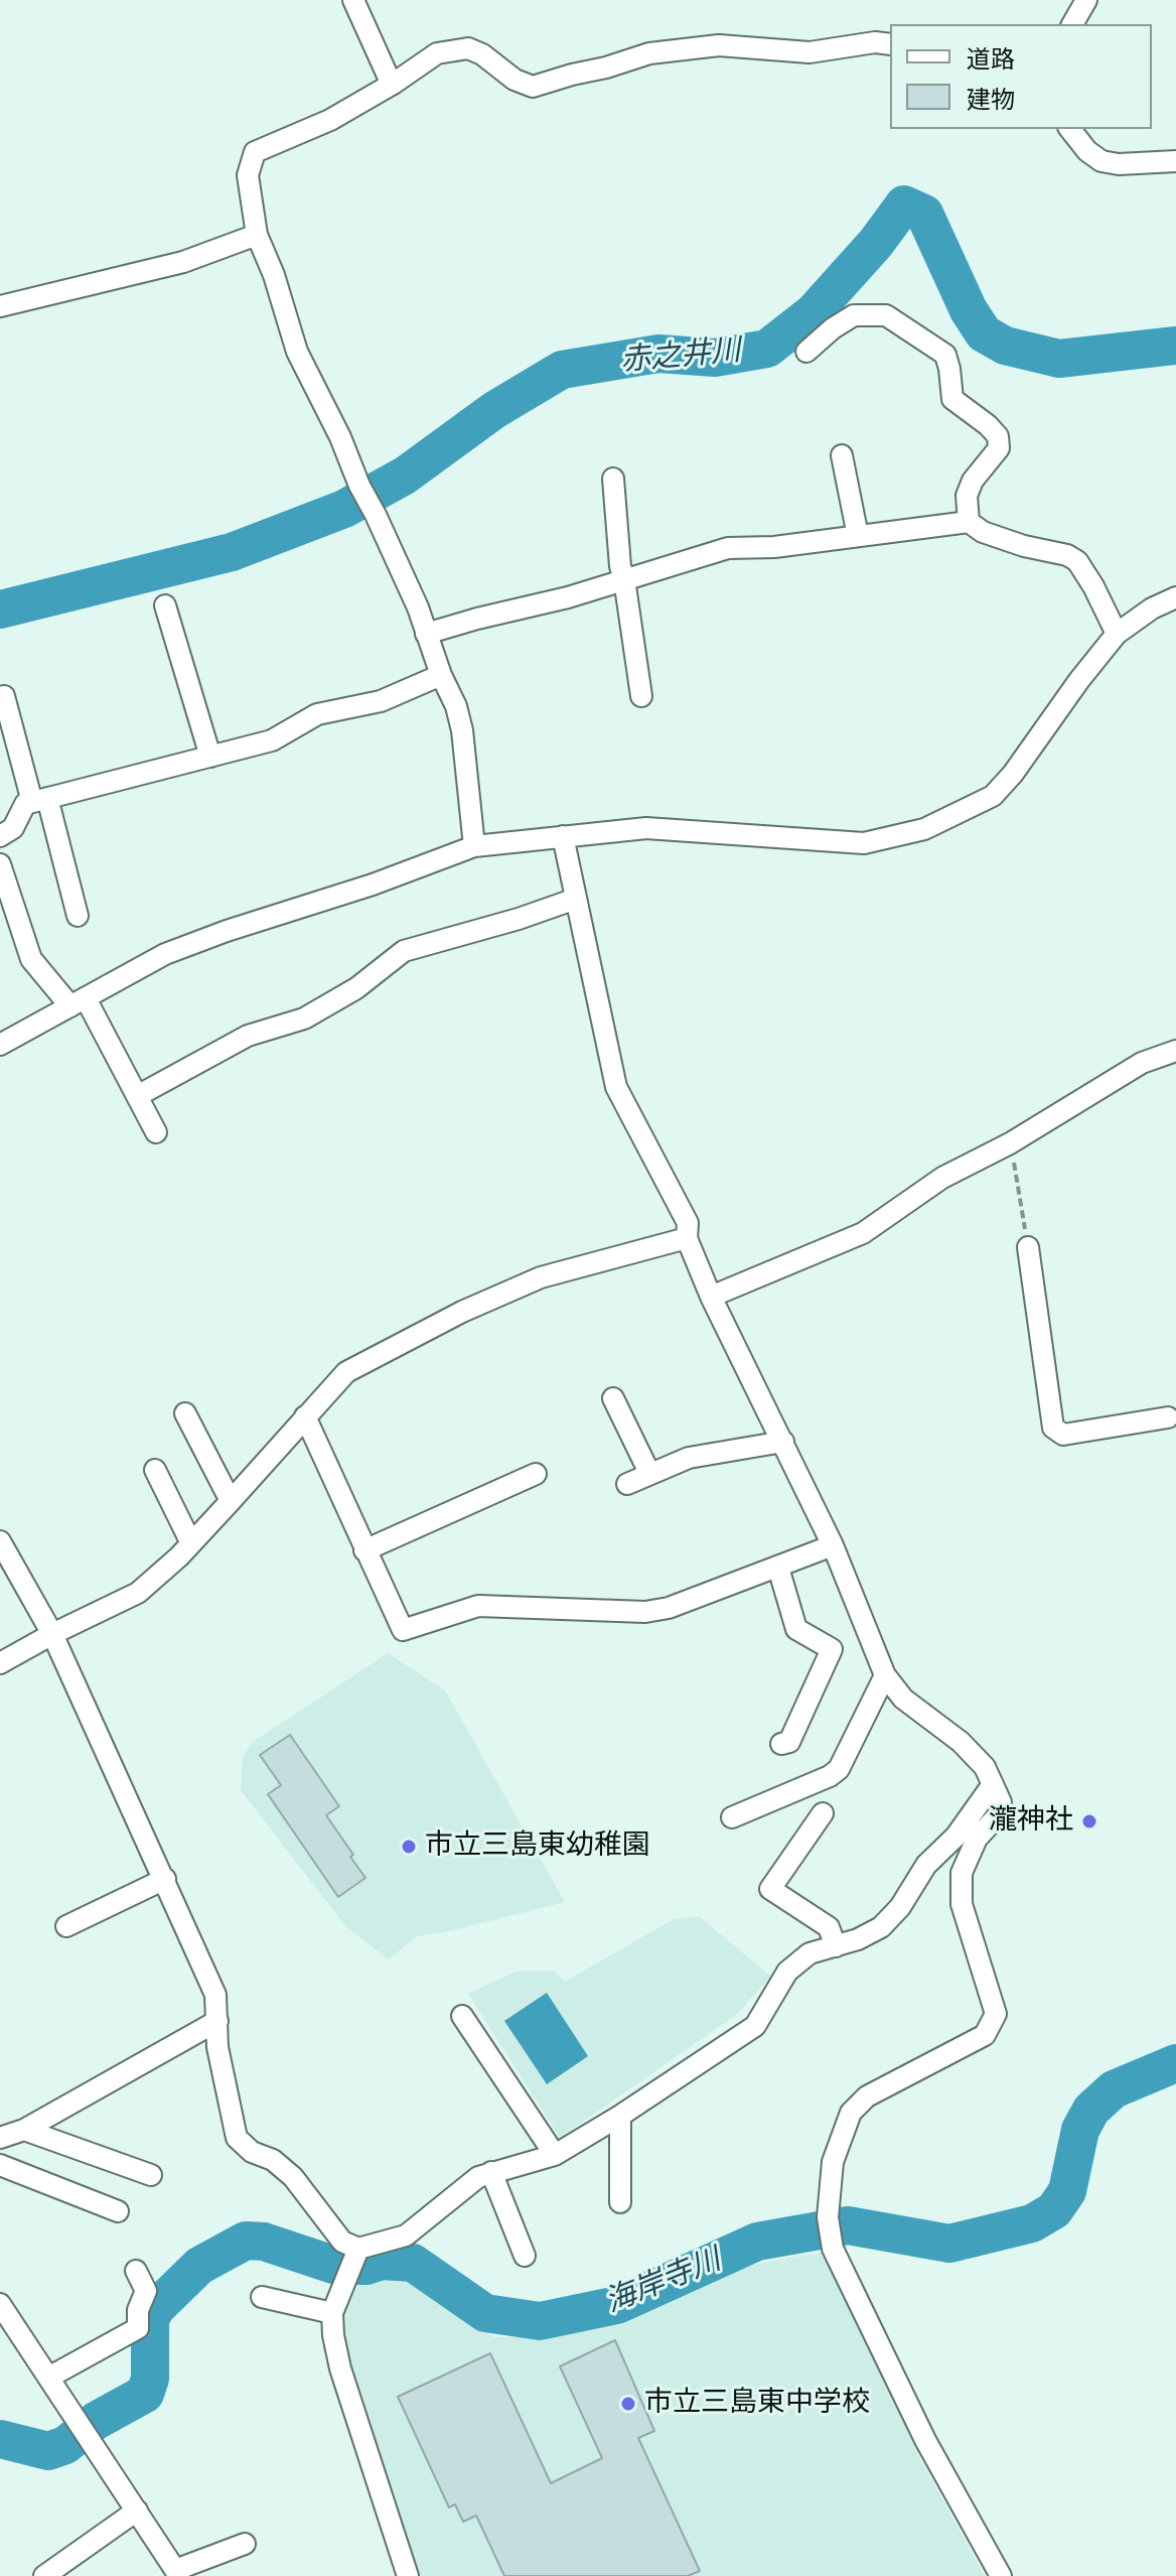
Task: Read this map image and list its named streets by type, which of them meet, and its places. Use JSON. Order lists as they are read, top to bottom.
{
  "water": ["赤之井川", "海岸寺川"],
  "places": ["瀧神社", "市立三島東幼稚園", "市立三島東中学校"],
  "legend": ["道路", "建物"]
}
